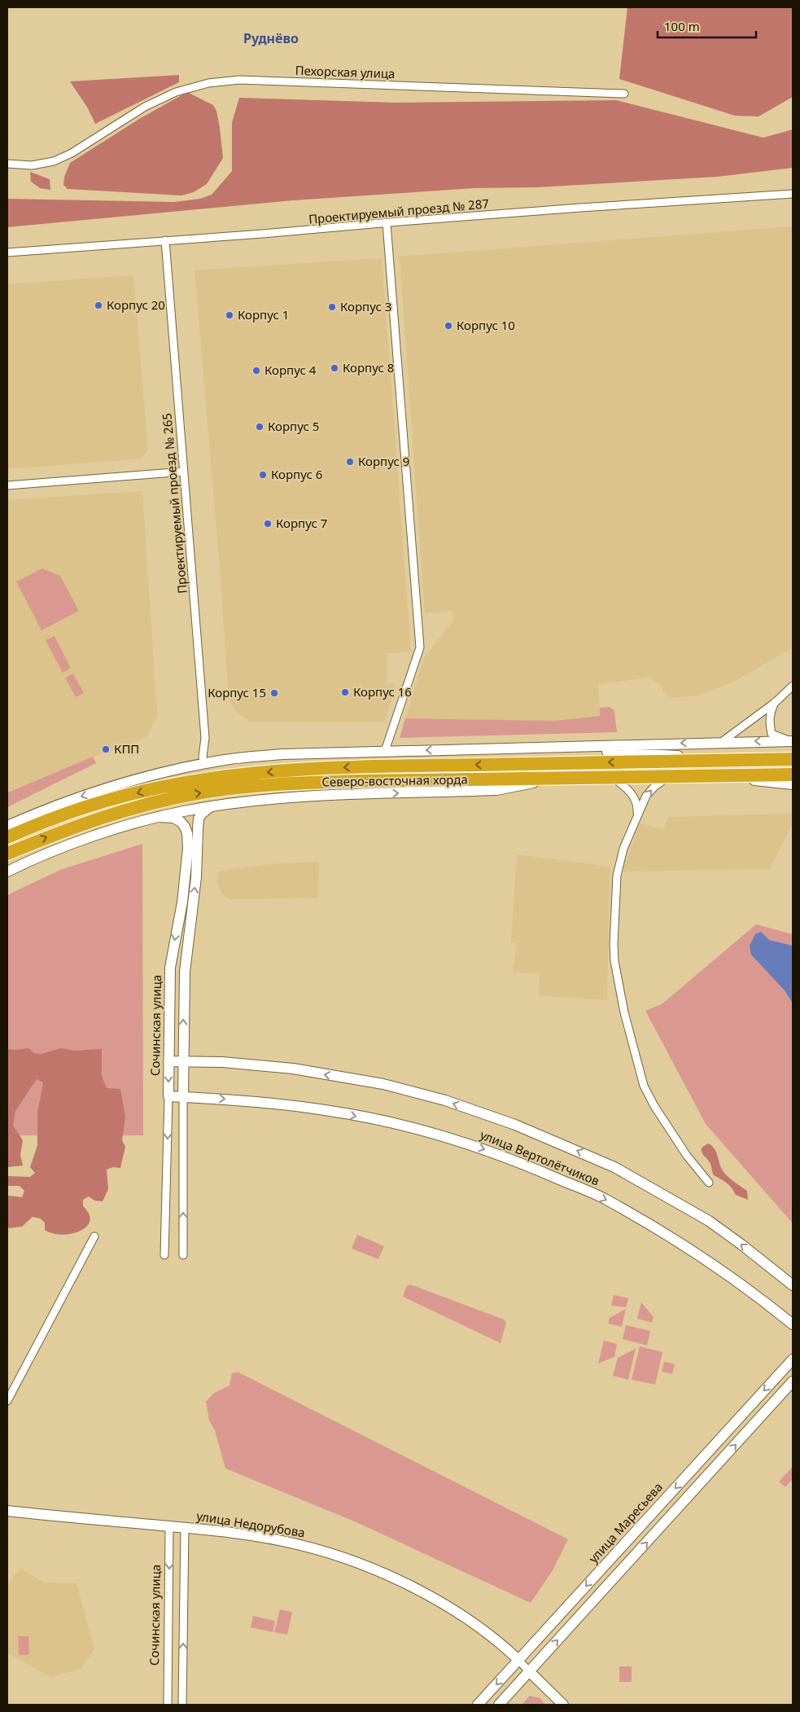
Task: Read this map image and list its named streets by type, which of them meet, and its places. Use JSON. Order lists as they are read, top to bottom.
{
  "streets": {
    "highway": ["Северо-восточная хорда"],
    "street": [
      "Пехорская улица",
      "Проектируемый проезд № 287",
      "Проектируемый проезд № 265",
      "Сочинская улица",
      "улица Вертолётчиков",
      "улица Маресьева",
      "улица Недорубова"
    ]
  },
  "crossings": [
    ["Проектируемый проезд № 287", "Проектируемый проезд № 265"],
    ["Сочинская улица", "улица Вертолётчиков"],
    ["Сочинская улица", "улица Недорубова"],
    ["улица Маресьева", "улица Недорубова"]
  ],
  "districts": ["Руднёво"],
  "places": [
    "Корпус 20",
    "Корпус 3",
    "Корпус 1",
    "Корпус 10",
    "Корпус 8",
    "Корпус 4",
    "Корпус 5",
    "Корпус 9",
    "Корпус 6",
    "Корпус 7",
    "Корпус 16",
    "Корпус 15",
    "КПП"
  ],
  "scale_bar": "100 m"
}
